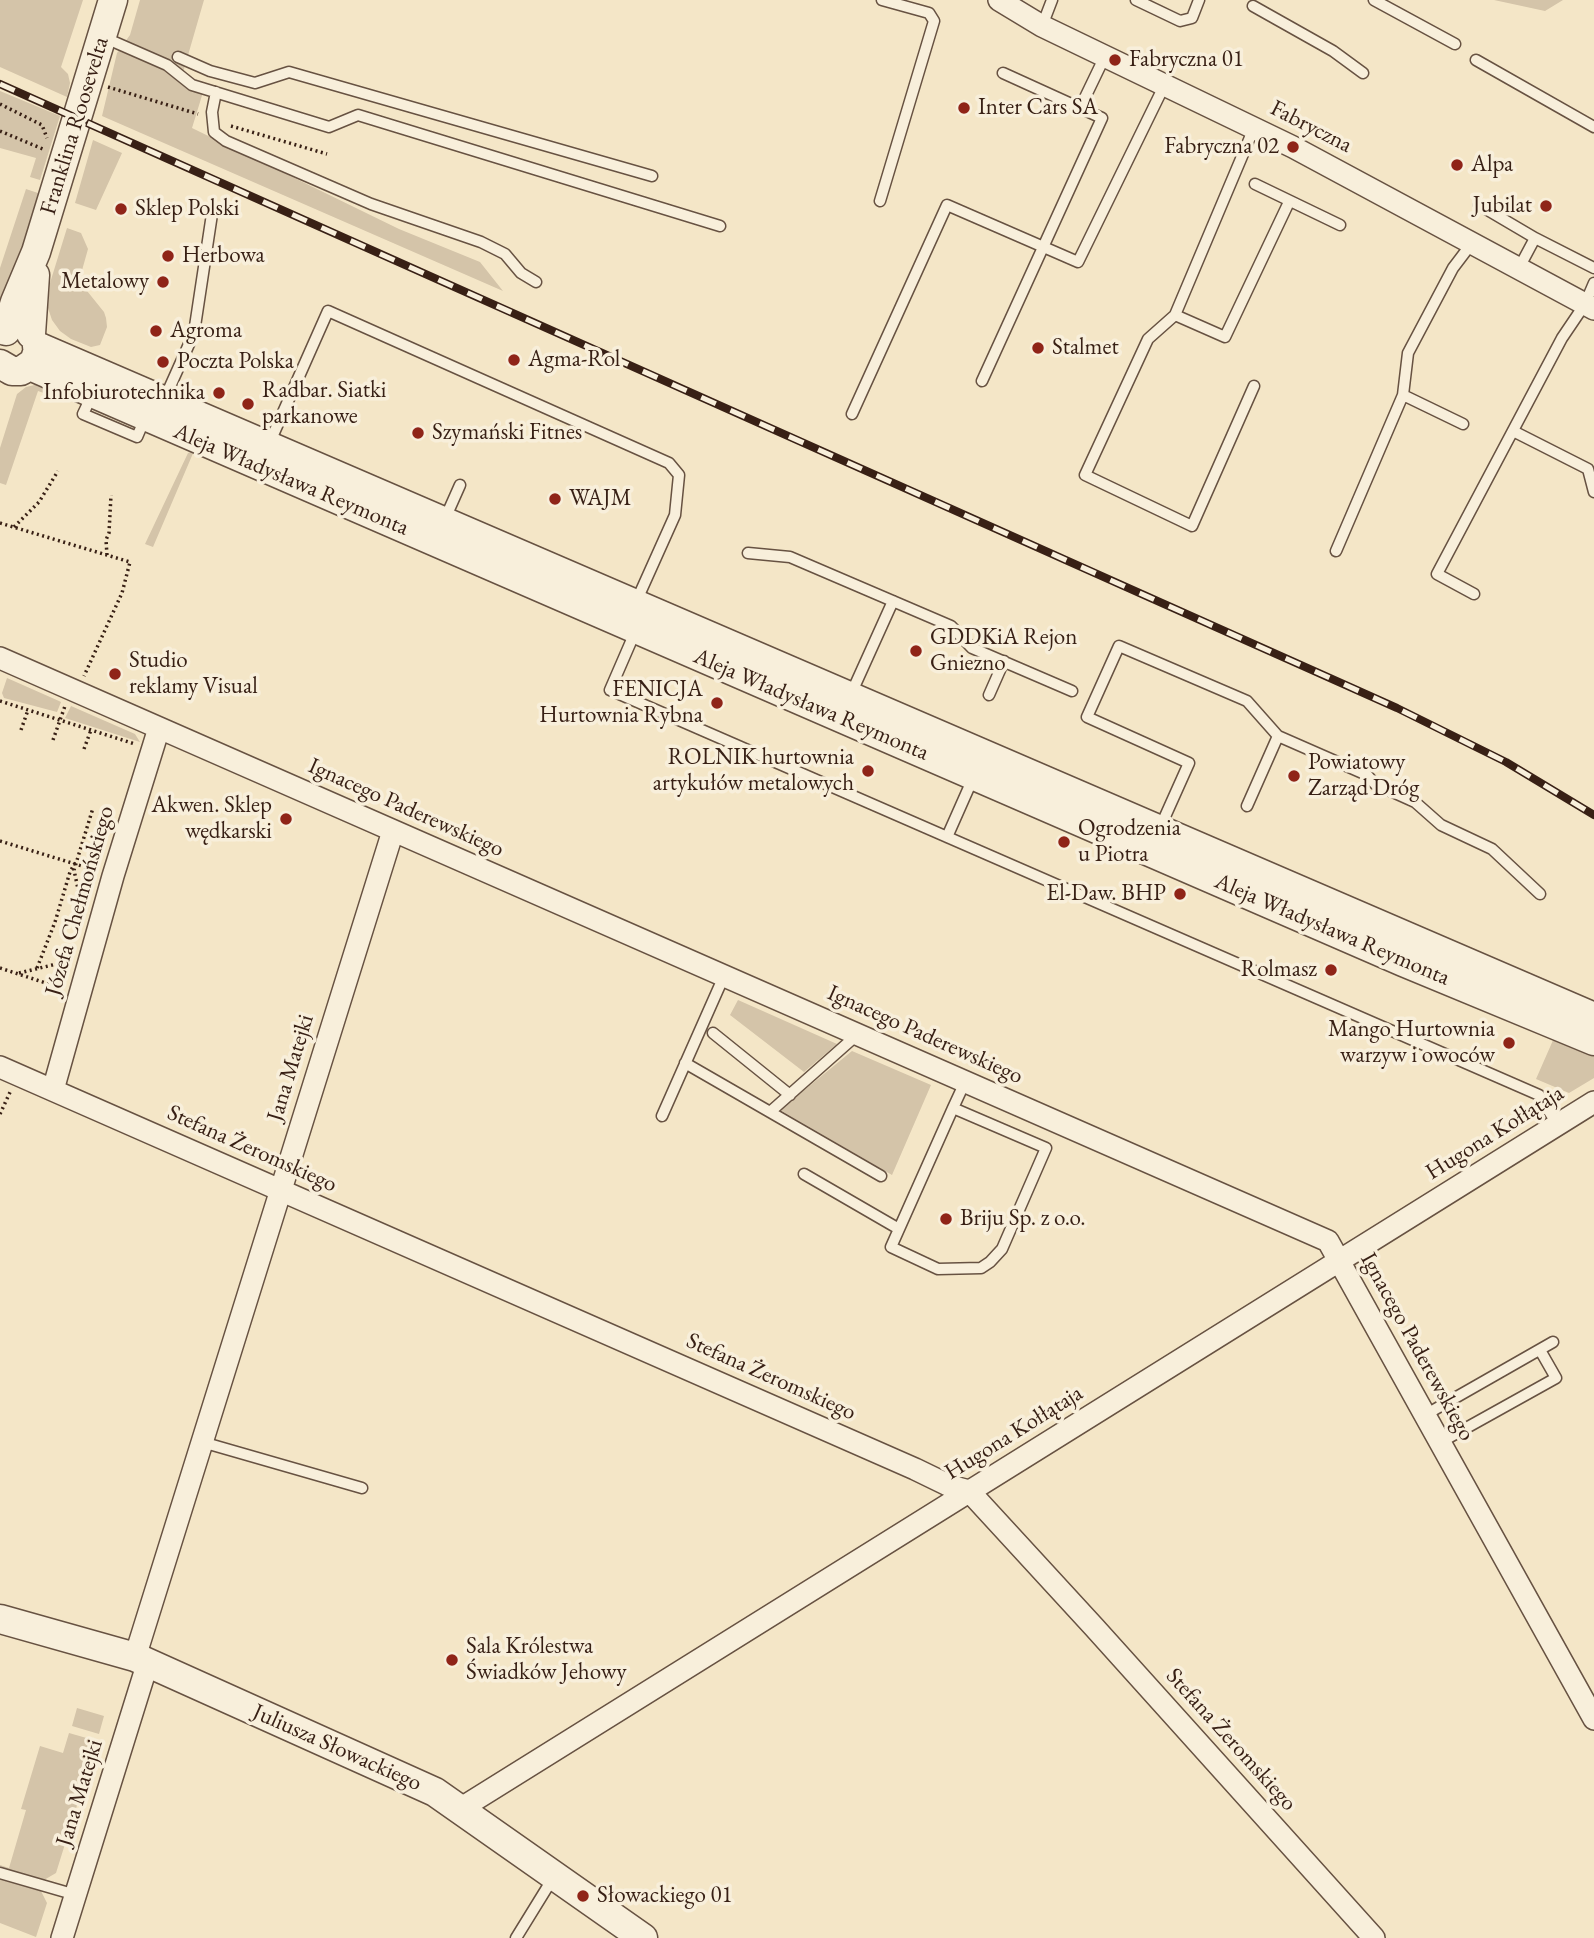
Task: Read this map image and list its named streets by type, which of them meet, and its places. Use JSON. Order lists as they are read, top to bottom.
{
  "streets": {
    "street": [
      "Franklina Roosevelta",
      "Fabryczna",
      "Aleja Władysława Reymonta",
      "Ignacego Paderewskiego",
      "Józefa Chełmońskiego",
      "Jana Matejki",
      "Hugona Kołłątaja",
      "Stefana Żeromskiego",
      "Juliusza Słowackiego"
    ]
  },
  "crossings": [
    ["Franklina Roosevelta", "Aleja Władysława Reymonta"],
    ["Ignacego Paderewskiego", "Józefa Chełmońskiego"],
    ["Ignacego Paderewskiego", "Jana Matejki"],
    ["Ignacego Paderewskiego", "Hugona Kołłątaja"],
    ["Józefa Chełmońskiego", "Stefana Żeromskiego"],
    ["Jana Matejki", "Stefana Żeromskiego"],
    ["Jana Matejki", "Juliusza Słowackiego"],
    ["Hugona Kołłątaja", "Stefana Żeromskiego"],
    ["Hugona Kołłątaja", "Juliusza Słowackiego"]
  ],
  "places": [
    "Fabryczna 01",
    "Inter Cars SA",
    "Fabryczna 02",
    "Alpa",
    "Jubilat",
    "Sklep Polski",
    "Herbowa",
    "Metalowy",
    "Agroma",
    "Stalmet",
    "Agma-Rol",
    "Poczta Polska",
    "Infobiurotechnika",
    "Radbar. Siatki parkanowe",
    "Szymański Fitnes",
    "WAJM",
    "GDDKiA Rejon Gniezno",
    "Studio reklamy Visual",
    "FENICJA Hurtownia Rybna",
    "ROLNIK hurtownia artykułów metalowych",
    "Powiatowy Zarząd Dróg",
    "Akwen. Sklep wędkarski",
    "Ogrodzenia u Piotra",
    "El-Daw. BHP",
    "Rolmasz",
    "Mango Hurtownia warzyw i owoców",
    "Briju Sp. z o.o.",
    "Sala Królestwa Świadków Jehowy",
    "Słowackiego 01"
  ]
}
